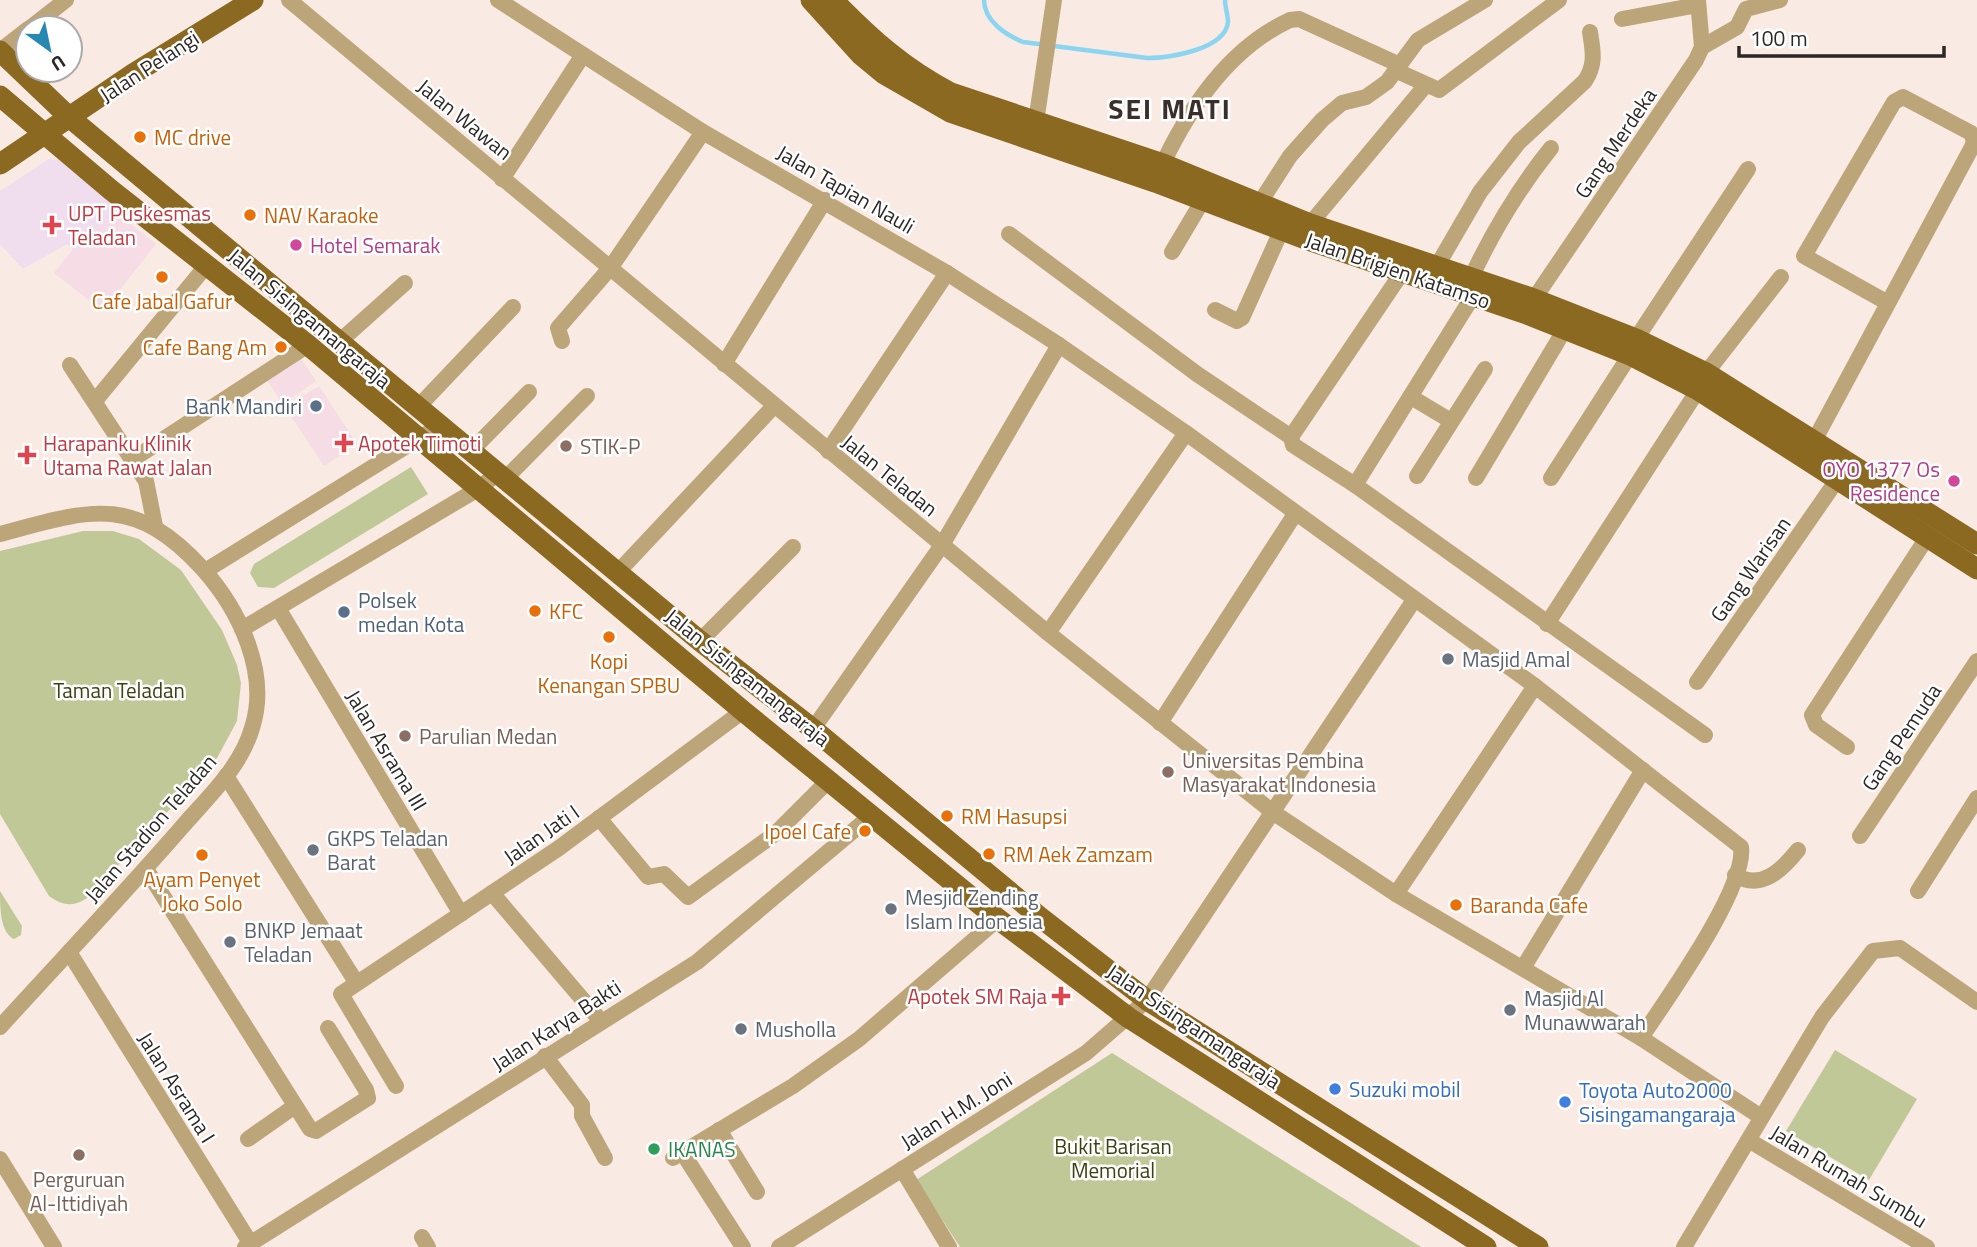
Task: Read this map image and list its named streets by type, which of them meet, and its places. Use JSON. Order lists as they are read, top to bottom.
{
  "streets": {
    "main road": ["Jalan Pelangi", "Jalan Brigjen Katamso", "Jalan Sisingamangaraja"],
    "street": [
      "Jalan Wawan",
      "Gang Merdeka",
      "Jalan Tapian Nauli",
      "Jalan Teladan",
      "Gang Warisan",
      "Gang Pemuda",
      "Jalan Asrama III",
      "Jalan Stadion Teladan",
      "Jalan Jati I",
      "Jalan Karya Bakti",
      "Jalan Asrama I",
      "Jalan H.M. Joni",
      "Jalan Rumah Sumbu"
    ]
  },
  "crossings": [
    ["Jalan Pelangi", "Jalan Sisingamangaraja"],
    ["Jalan Wawan", "Jalan Tapian Nauli"],
    ["Jalan Wawan", "Jalan Teladan"],
    ["Gang Merdeka", "Jalan Brigjen Katamso"],
    ["Jalan Brigjen Katamso", "Gang Warisan"],
    ["Jalan Sisingamangaraja", "Jalan Jati I"],
    ["Jalan Sisingamangaraja", "Jalan Karya Bakti"],
    ["Jalan Sisingamangaraja", "Jalan H.M. Joni"],
    ["Jalan Teladan", "Jalan H.M. Joni"],
    ["Jalan Asrama III", "Jalan Jati I"],
    ["Jalan Stadion Teladan", "Jalan Asrama I"],
    ["Jalan Karya Bakti", "Jalan Asrama I"]
  ],
  "districts": ["SEI MATI"],
  "parks": ["Taman Teladan", "Bukit Barisan Memorial"],
  "places": {
    "other": [
      "MC drive",
      "NAV Karaoke",
      "Hotel Semarak",
      "Cafe Jabal Gafur",
      "Cafe Bang Am",
      "Bank Mandiri",
      "STIK-P",
      "OYO 1377 Os Residence",
      "KFC",
      "Polsek medan Kota",
      "Kopi Kenangan SPBU",
      "Masjid Amal",
      "Parulian Medan",
      "Universitas Pembina Masyarakat Indonesia",
      "RM Hasupsi",
      "Ipoel Cafe",
      "GKPS Teladan Barat",
      "RM Aek Zamzam",
      "Ayam Penyet Joko Solo",
      "Baranda Cafe",
      "Mesjid Zending Islam Indonesia",
      "BNKP Jemaat Teladan",
      "Masjid Al Munawwarah",
      "Musholla",
      "Suzuki mobil",
      "Toyota Auto2000 Sisingamangaraja",
      "IKANAS",
      "Perguruan Al-Ittidiyah"
    ],
    "health": [
      "UPT Puskesmas Teladan",
      "Apotek Timoti",
      "Harapanku Klinik Utama Rawat Jalan",
      "Apotek SM Raja"
    ]
  },
  "scale_bar": "100 m",
  "north": "bottom right"
}
